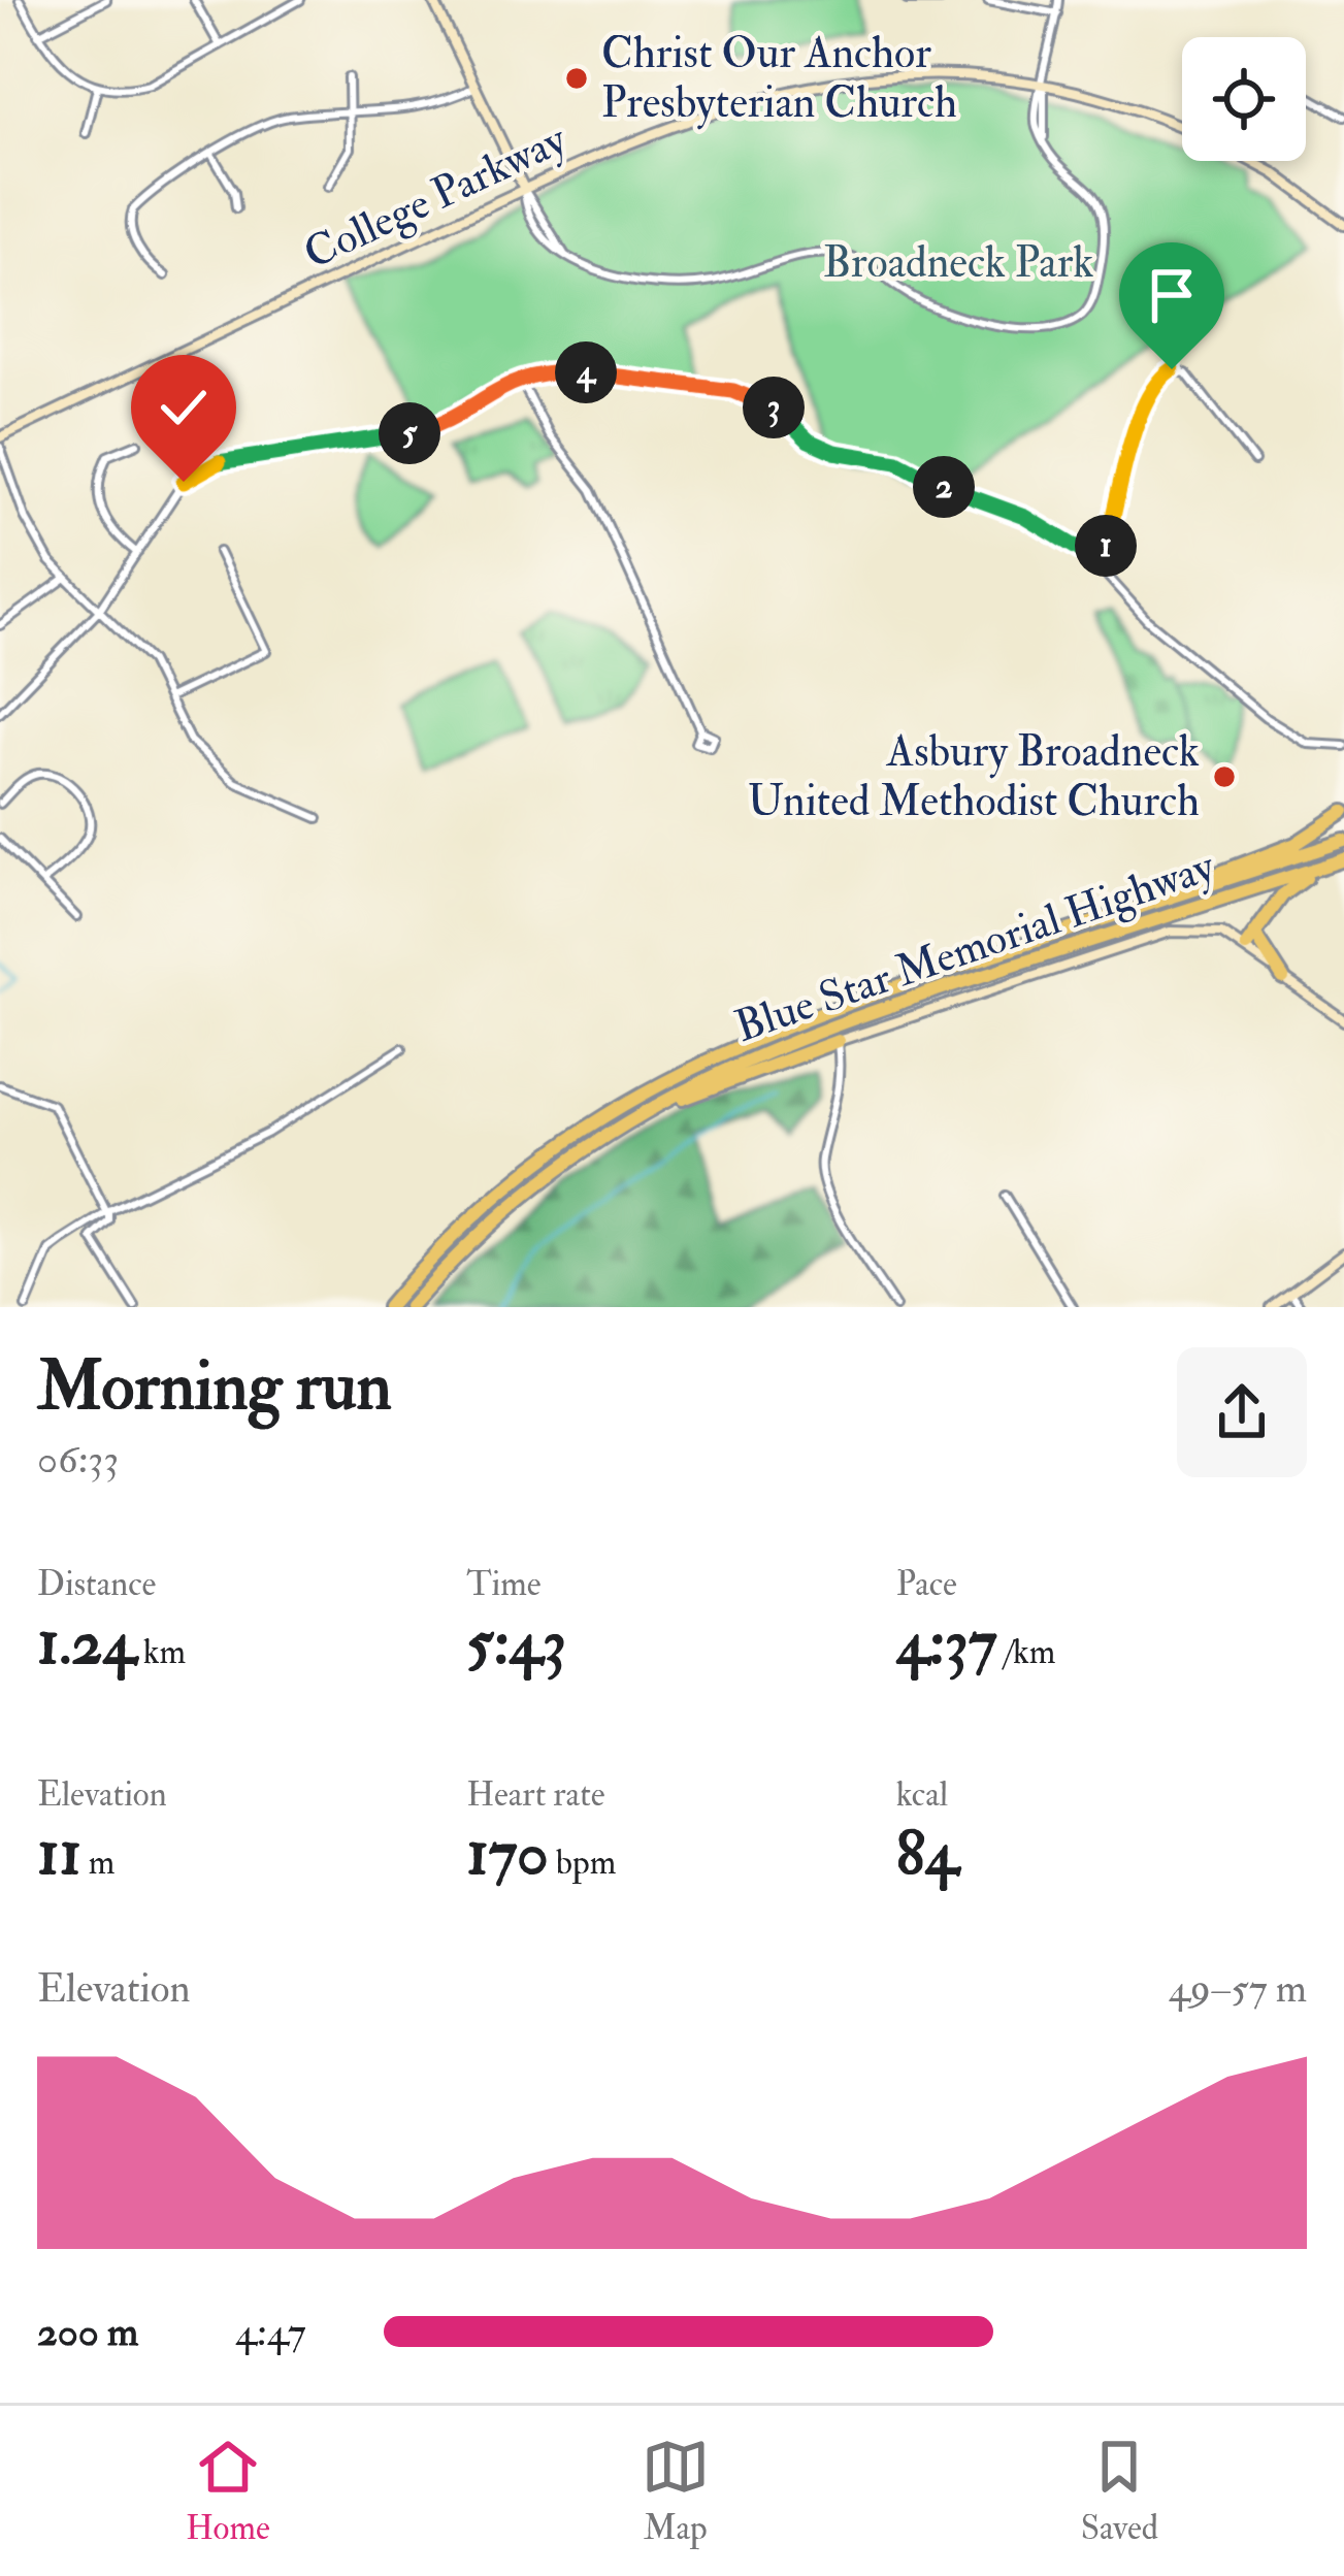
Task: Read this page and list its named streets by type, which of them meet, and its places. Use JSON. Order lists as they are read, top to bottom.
{
  "streets": {
    "highway": ["Blue Star Memorial Highway"],
    "main road": ["College Parkway"]
  },
  "parks": ["Broadneck Park"],
  "places": ["Christ Our Anchor Presbyterian Church", "Asbury Broadneck United Methodist Church"],
  "page": {
    "pins": [
      "4",
      "3",
      "5",
      "2",
      "1"
    ],
    "heading": ["Morning run", "06:33"],
    "stats": [
      ["Distance", "1.24 km"],
      ["Time", "5:43"],
      ["Pace", "4:37 /km"],
      ["Elevation", "11 m"],
      ["Heart rate", "170 bpm"],
      ["kcal", "84"]
    ],
    "chart": ["Elevation", "49–57 m"],
    "list": [
      {
        "name": "200 m",
        "note": "4:47"
      }
    ],
    "tabs": ["Home", "Map", "Saved"]
  }
}
